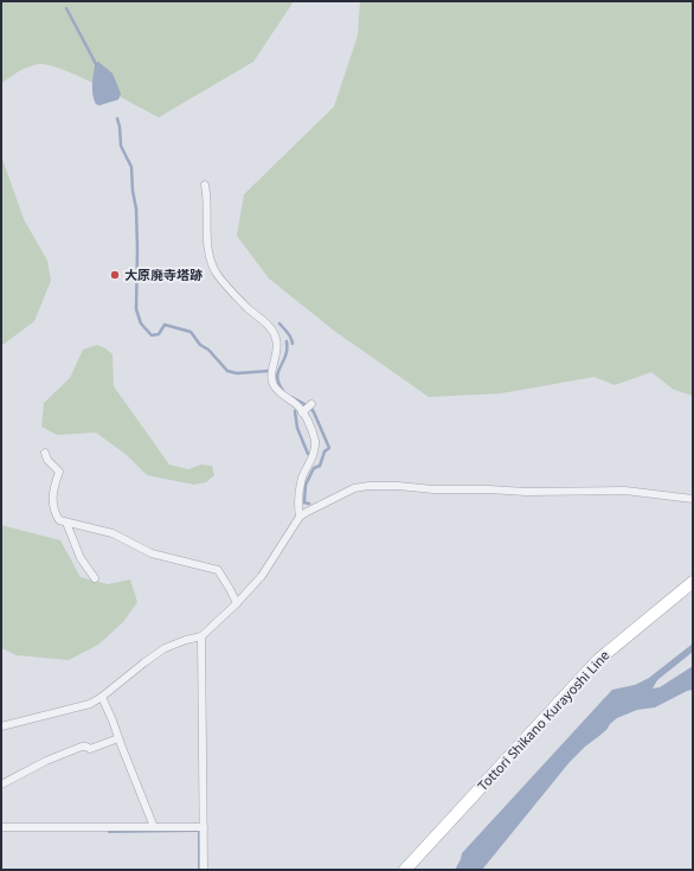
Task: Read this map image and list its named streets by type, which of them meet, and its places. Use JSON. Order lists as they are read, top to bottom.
{
  "streets": {
    "main road": ["Tottori Shikano Kurayoshi Line"]
  },
  "places": ["大原廃寺塔跡"]
}
